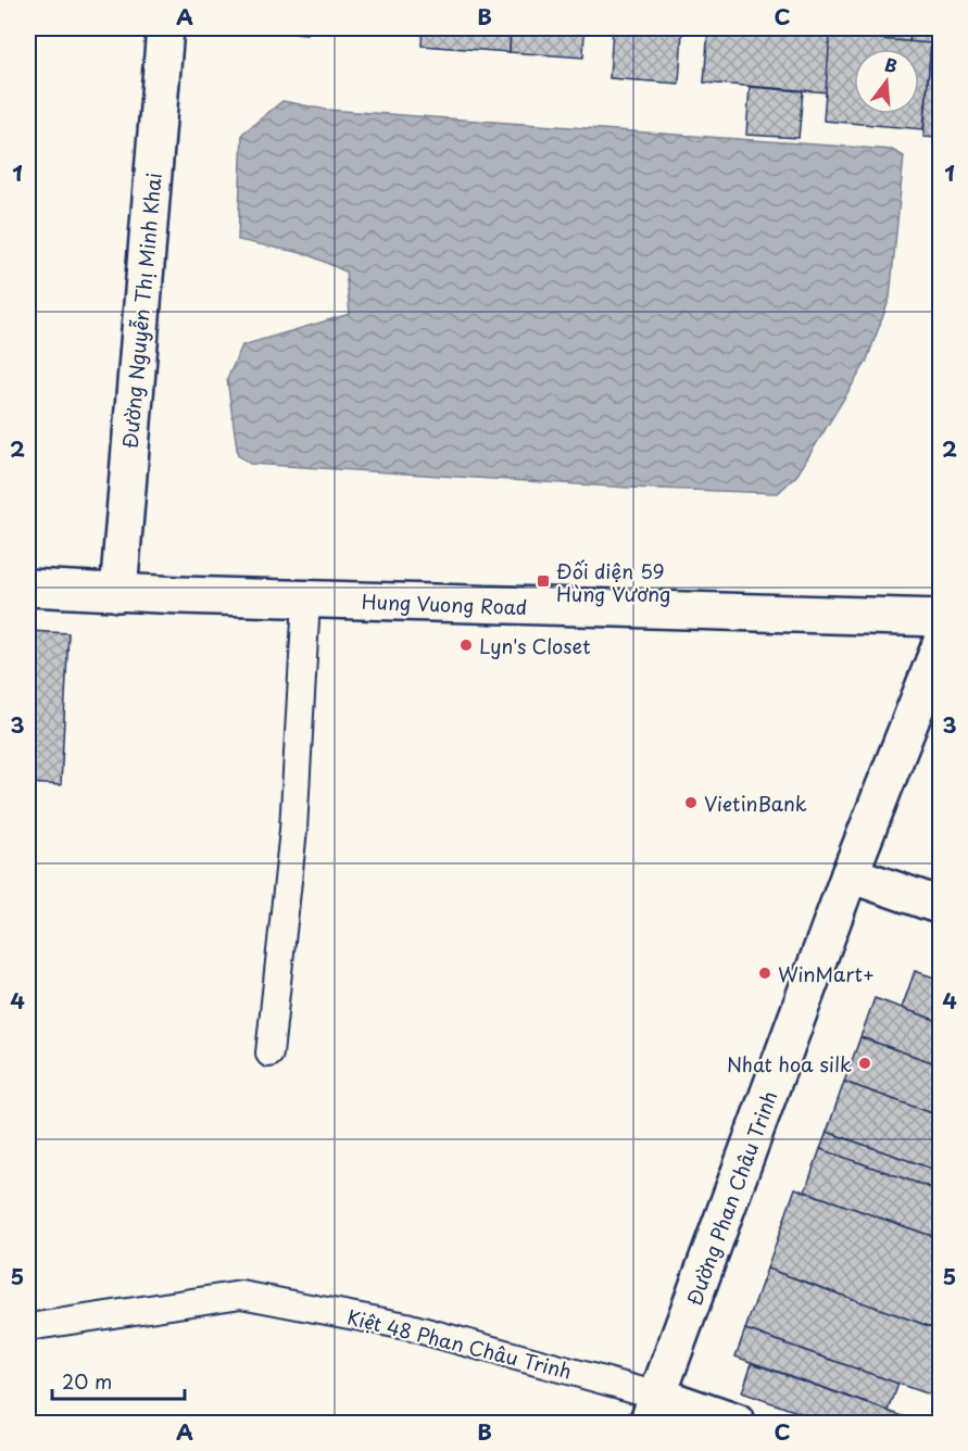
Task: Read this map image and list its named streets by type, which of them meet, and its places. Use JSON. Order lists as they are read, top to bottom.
{
  "streets": {
    "street": ["Đường Nguyễn Thị Minh Khai", "Hung Vuong Road", "Đường Phan Châu Trinh"],
    "lane": ["Kiệt 48 Phan Châu Trinh"]
  },
  "crossings": [
    ["Đường Nguyễn Thị Minh Khai", "Hung Vuong Road"],
    ["Đường Phan Châu Trinh", "Kiệt 48 Phan Châu Trinh"]
  ],
  "places": {
    "transit": ["Đối diện 59 Hùng Vương"],
    "other": [
      "Lyn's Closet",
      "VietinBank",
      "WinMart+",
      "Nhat hoa silk"
    ]
  },
  "scale_bar": "20 m",
  "north": "top",
  "grid": {
    "columns": ["A", "B", "C"],
    "rows": [
      "1",
      "2",
      "3",
      "4",
      "5"
    ]
  }
}
